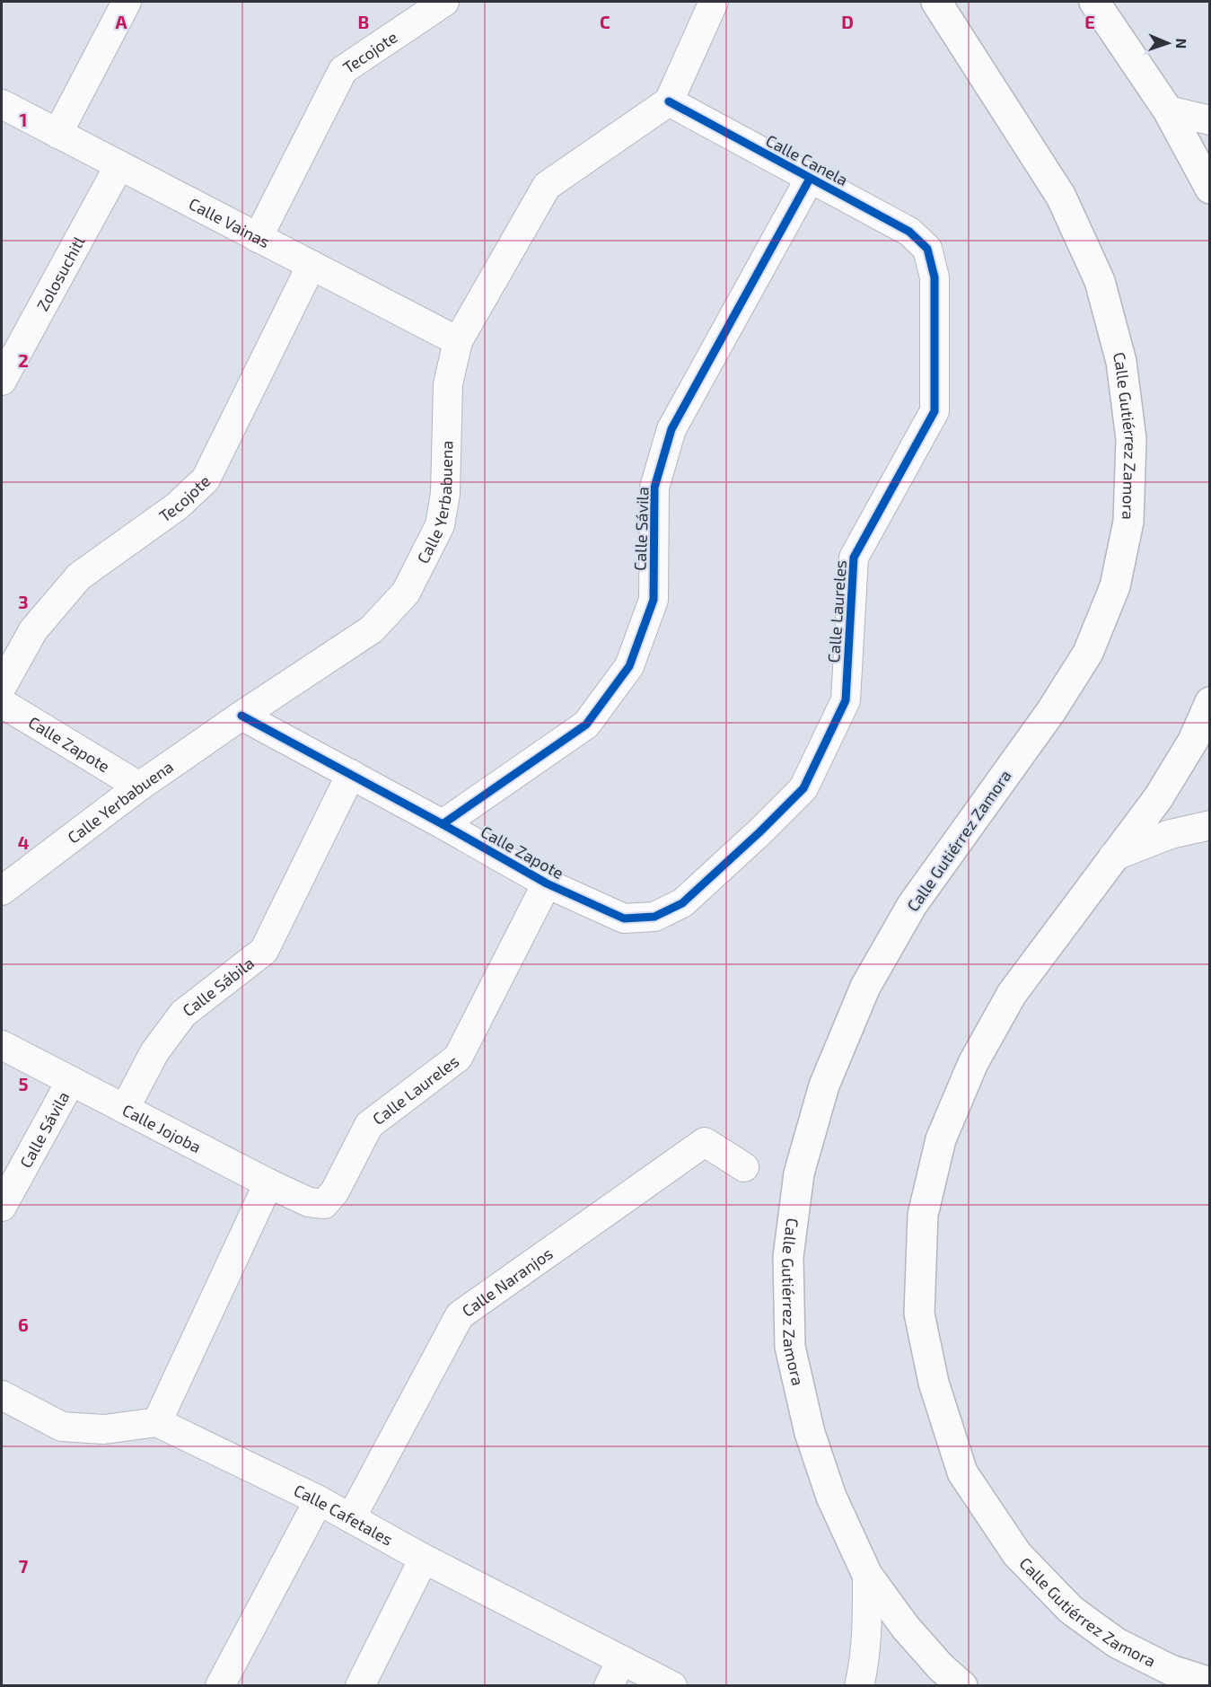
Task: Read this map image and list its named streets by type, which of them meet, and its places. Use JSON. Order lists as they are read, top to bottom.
{
  "streets": {
    "main road": ["Calle Gutiérrez Zamora"],
    "street": [
      "Tecojote",
      "Calle Canela",
      "Calle Vainas",
      "Zolosuchitl",
      "Calle Yerbabuena",
      "Calle Sávila",
      "Calle Laureles",
      "Calle Zapote",
      "Calle Sábila",
      "Calle Jojoba",
      "Calle Naranjos",
      "Calle Cafetales"
    ]
  },
  "crossings": [
    ["Tecojote", "Calle Vainas"],
    ["Calle Canela", "Calle Yerbabuena"],
    ["Calle Canela", "Calle Sávila"],
    ["Calle Canela", "Calle Laureles"],
    ["Calle Vainas", "Zolosuchitl"],
    ["Calle Vainas", "Calle Yerbabuena"],
    ["Calle Yerbabuena", "Calle Zapote"],
    ["Calle Sávila", "Calle Zapote"],
    ["Calle Sávila", "Calle Jojoba"],
    ["Calle Laureles", "Calle Zapote"],
    ["Calle Laureles", "Calle Jojoba"],
    ["Calle Zapote", "Calle Sábila"],
    ["Calle Sábila", "Calle Jojoba"],
    ["Calle Naranjos", "Calle Cafetales"]
  ],
  "north": "right",
  "grid": {
    "columns": [
      "A",
      "B",
      "C",
      "D",
      "E"
    ],
    "rows": [
      "1",
      "2",
      "3",
      "4",
      "5",
      "6",
      "7"
    ]
  }
}
